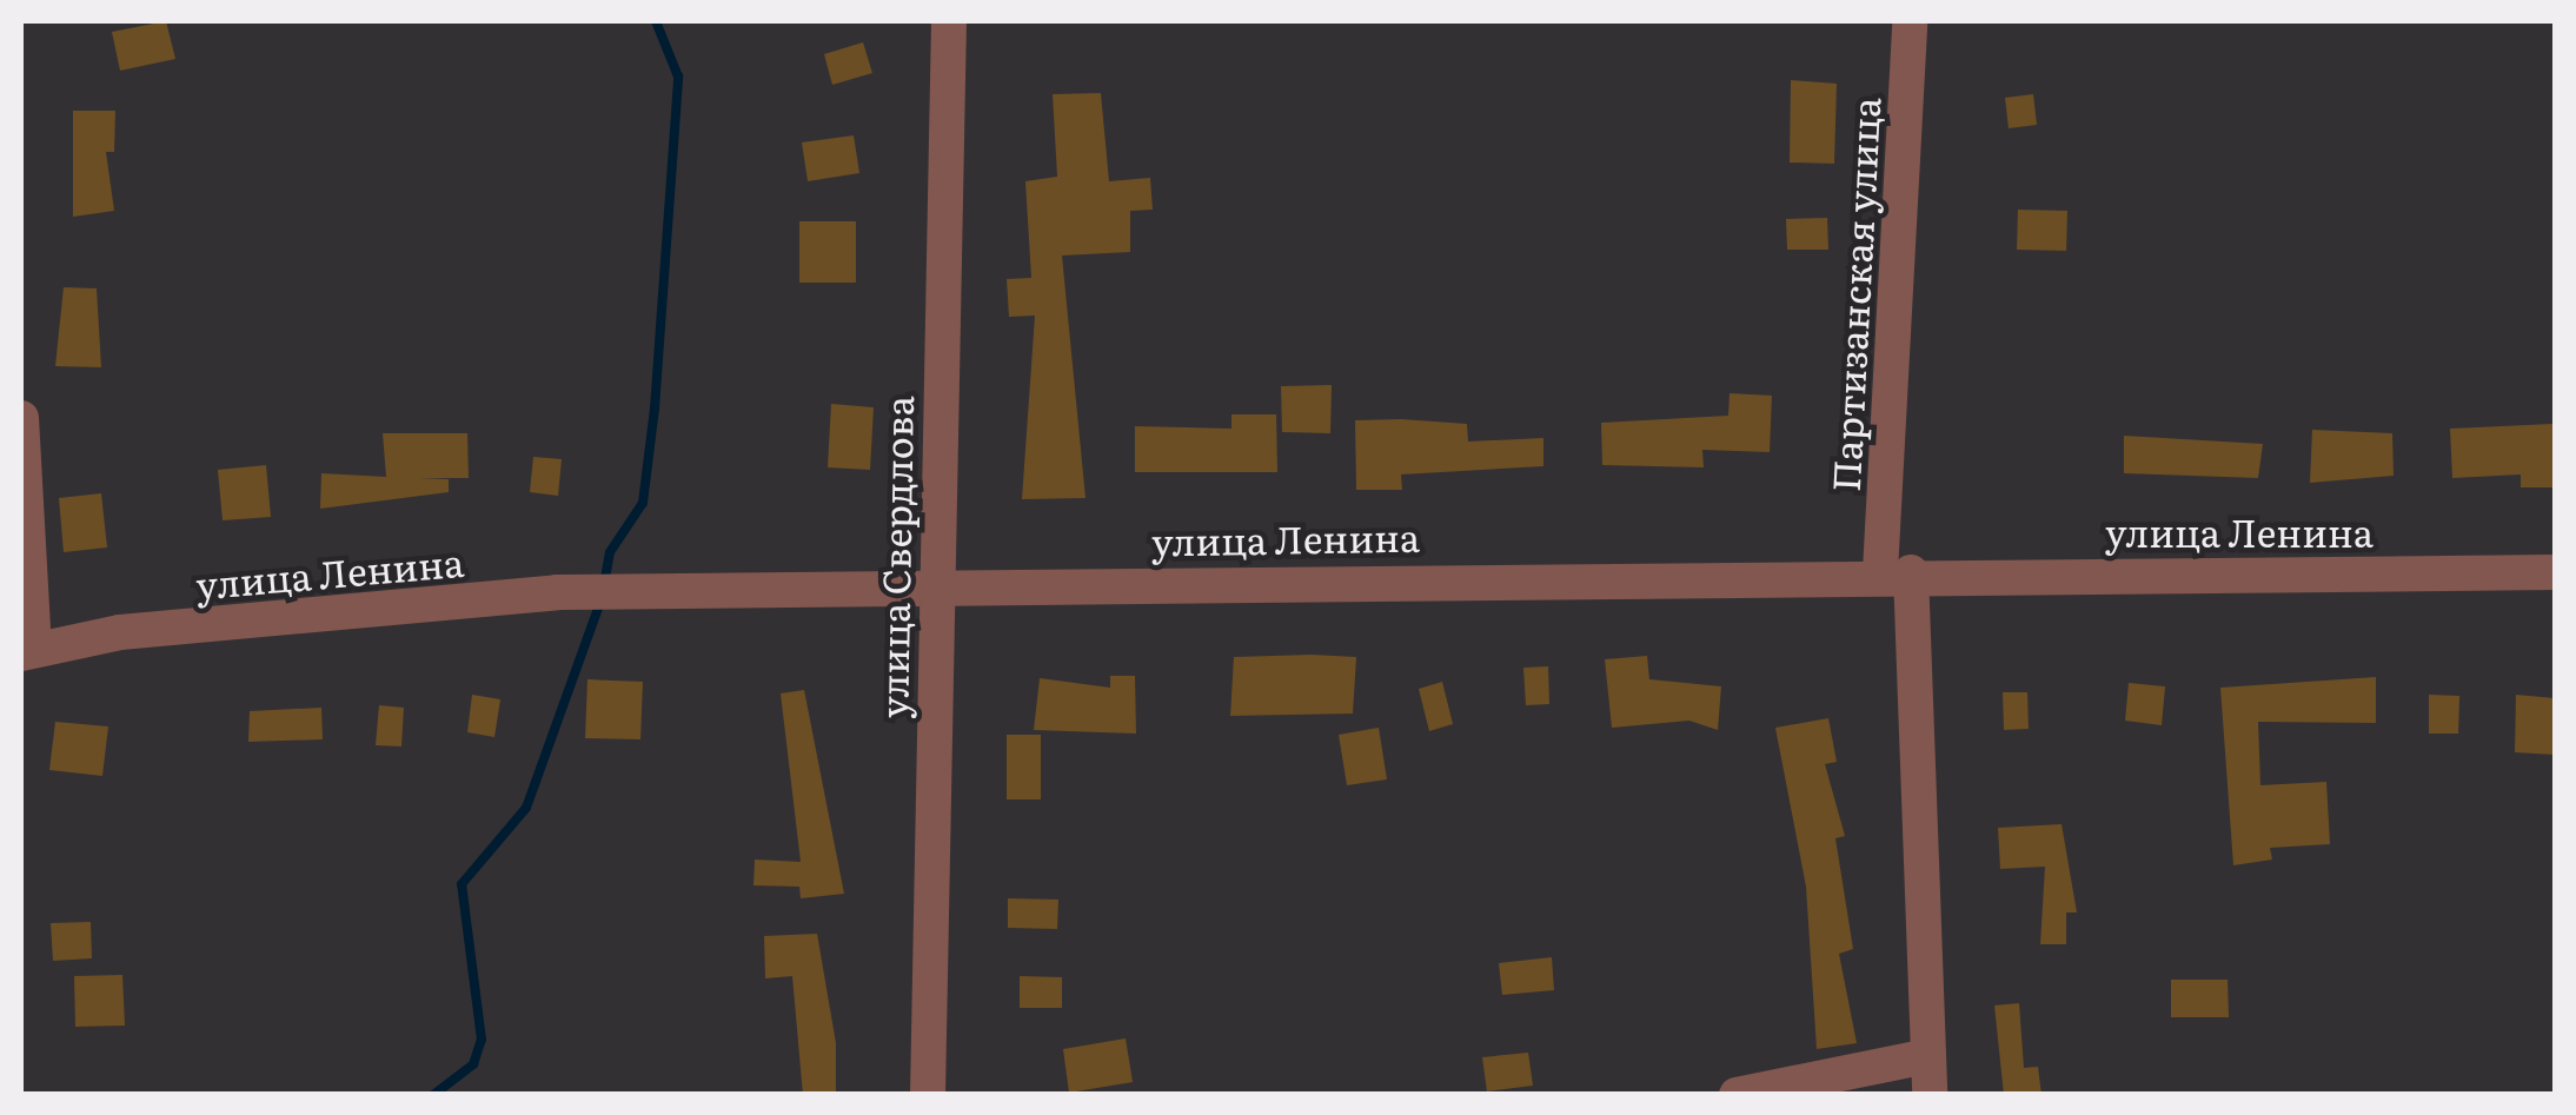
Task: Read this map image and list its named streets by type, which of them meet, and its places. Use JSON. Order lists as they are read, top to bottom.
{
  "streets": {
    "street": ["Партизанская улица", "улица Ленина", "улица Свердлова"]
  },
  "crossings": [
    ["Партизанская улица", "улица Ленина"],
    ["улица Ленина", "улица Свердлова"]
  ]
}
